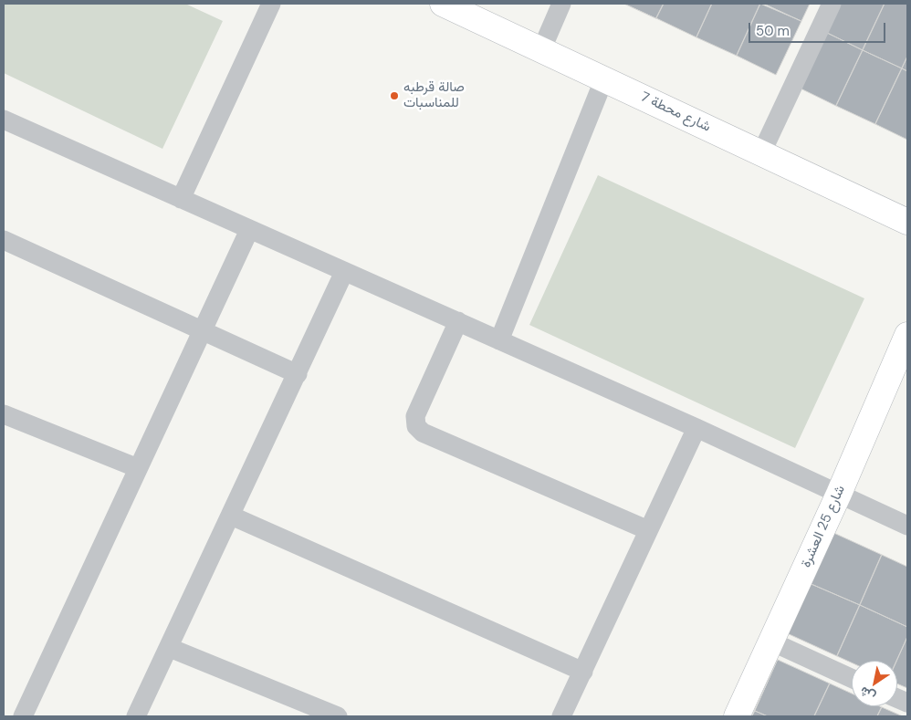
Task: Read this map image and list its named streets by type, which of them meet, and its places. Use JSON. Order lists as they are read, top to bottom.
{
  "streets": {
    "street": ["شارع محطة 7", "شارع 25 العشرة"]
  },
  "places": ["صالة قرطبه للمناسبات"],
  "scale_bar": "50 m",
  "north": "bottom left"
}
